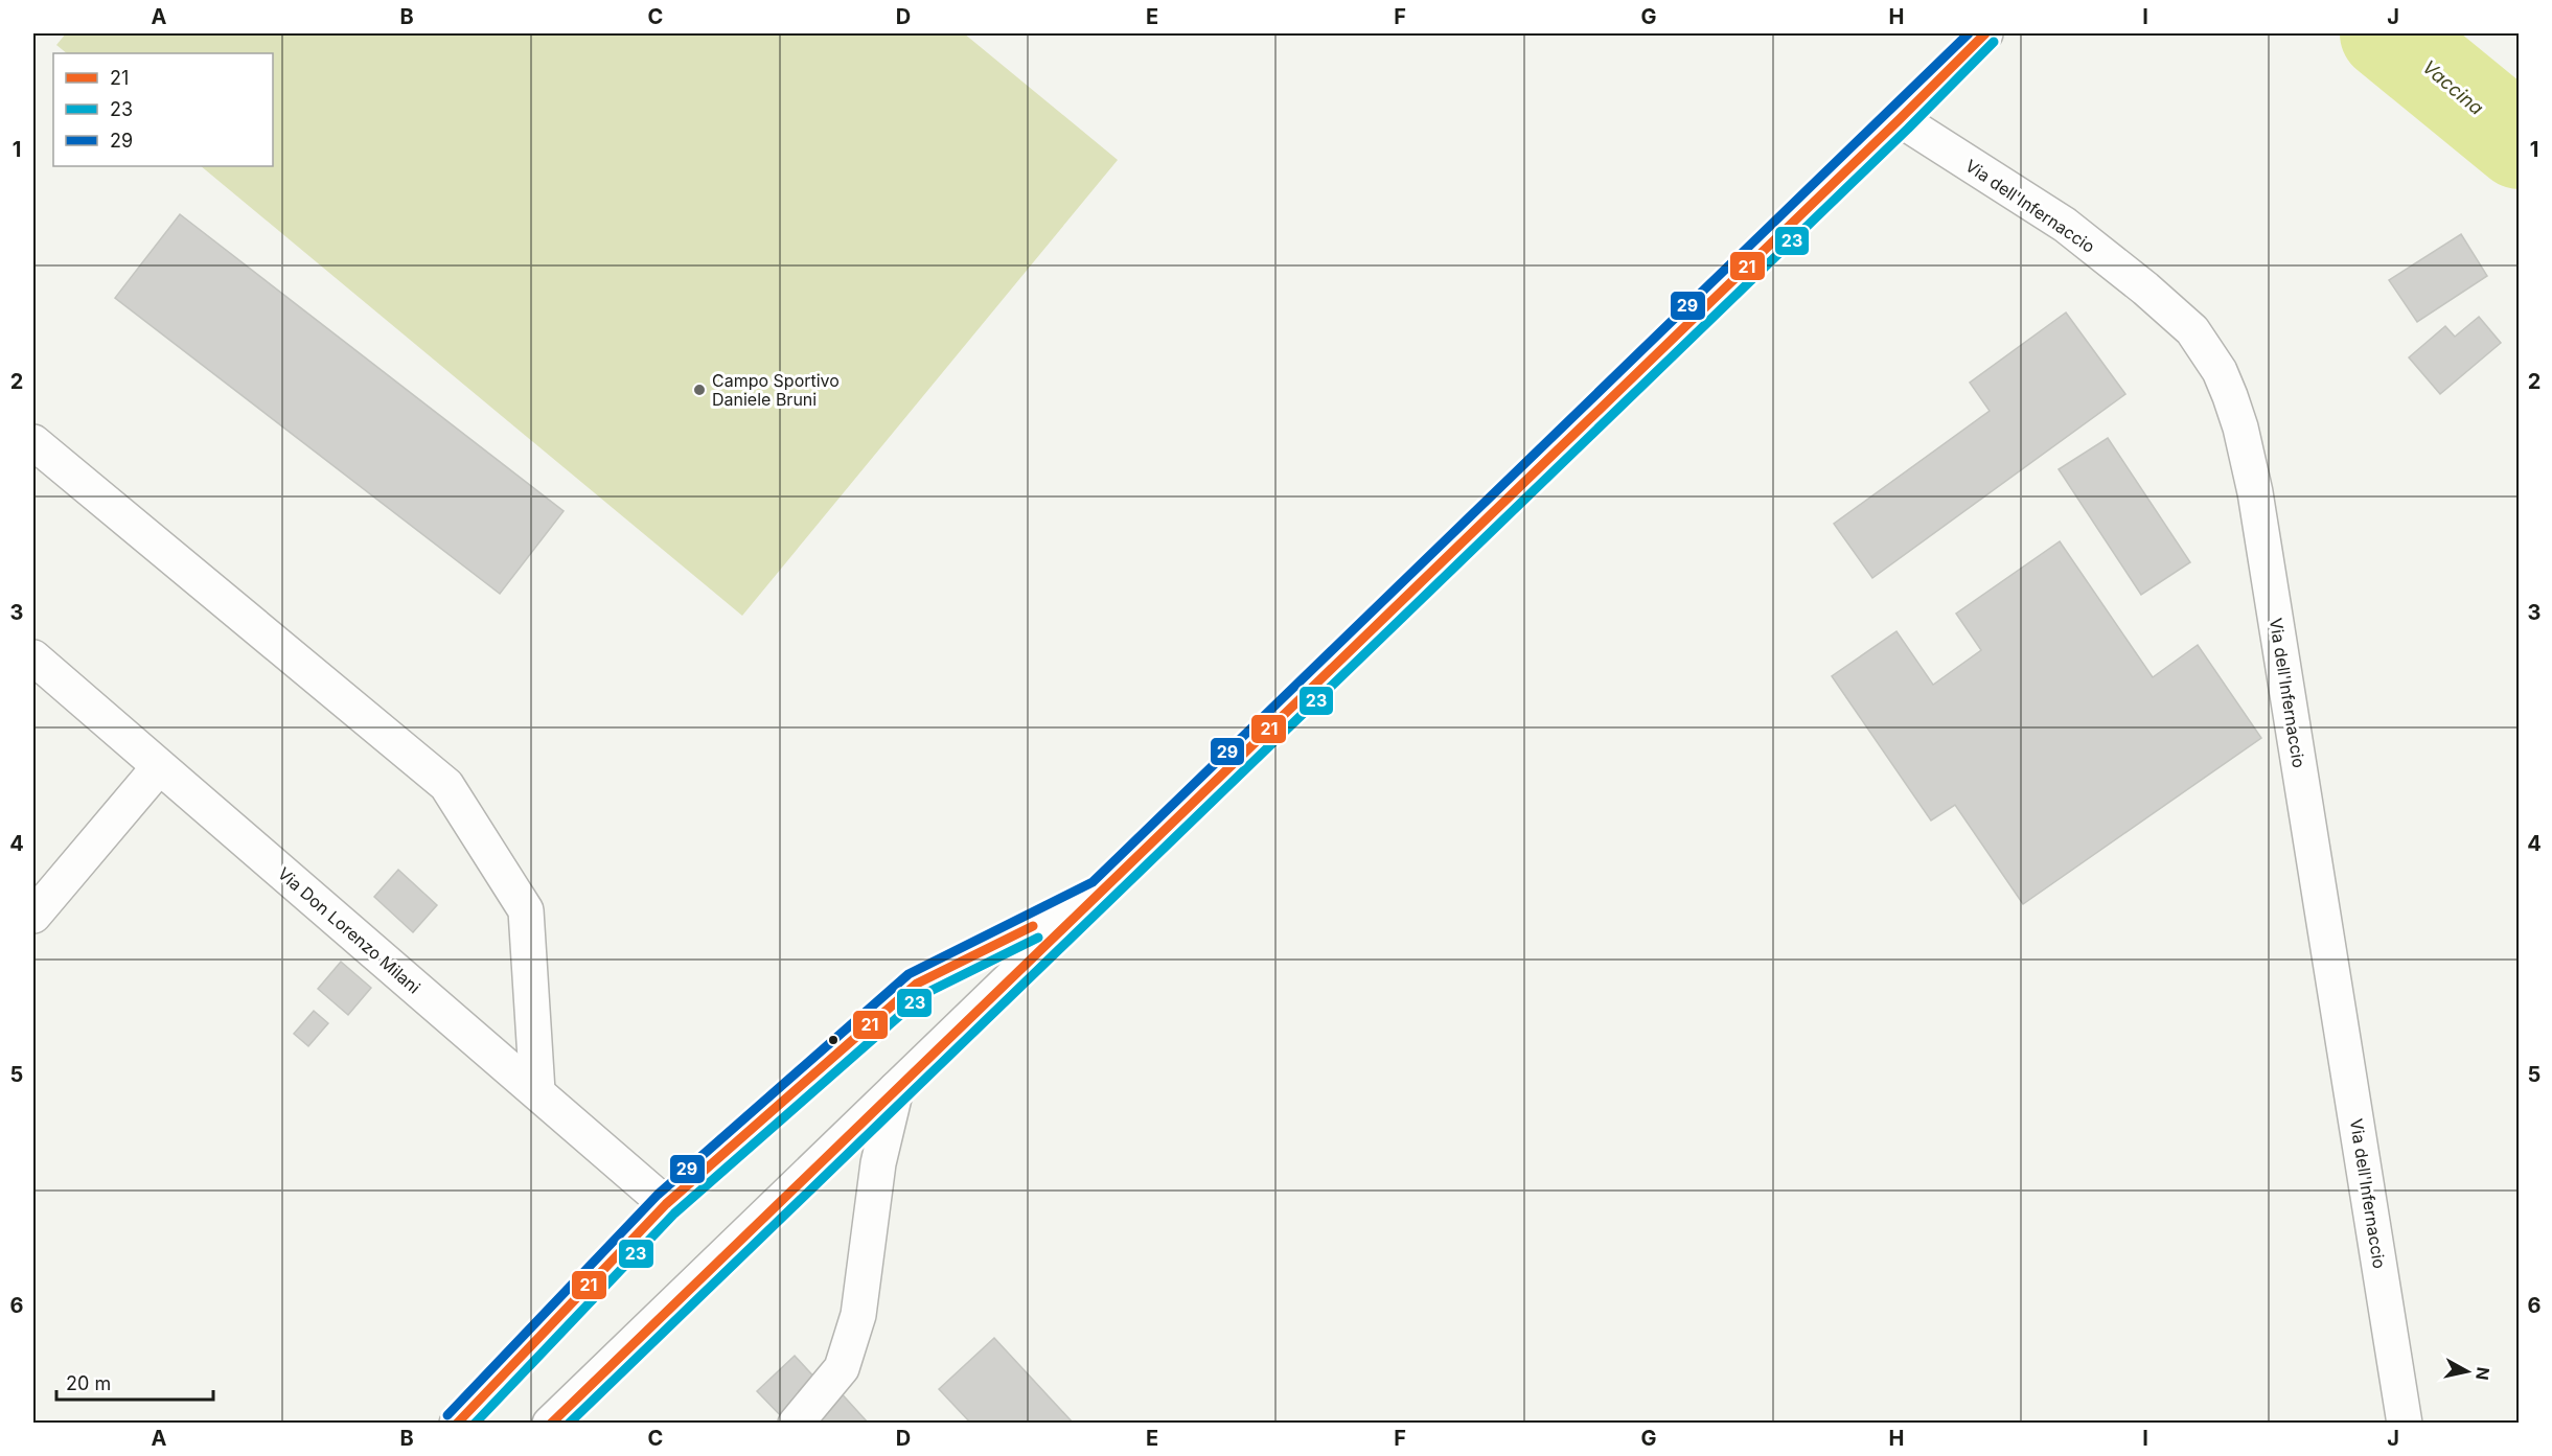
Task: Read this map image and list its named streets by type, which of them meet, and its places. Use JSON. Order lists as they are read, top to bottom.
{
  "streets": {
    "street": ["Via dell'Infernaccio", "Via Don Lorenzo Milani"]
  },
  "water": ["Vaccina"],
  "places": ["Campo Sportivo Daniele Bruni"],
  "lines": ["transit line 21", "transit line 29", "transit line 23"],
  "legend": ["21", "23", "29"],
  "scale_bar": "20 m",
  "north": "right",
  "grid": {
    "columns": [
      "A",
      "B",
      "C",
      "D",
      "E",
      "F",
      "G",
      "H",
      "I",
      "J"
    ],
    "rows": [
      "1",
      "2",
      "3",
      "4",
      "5",
      "6"
    ]
  }
}
